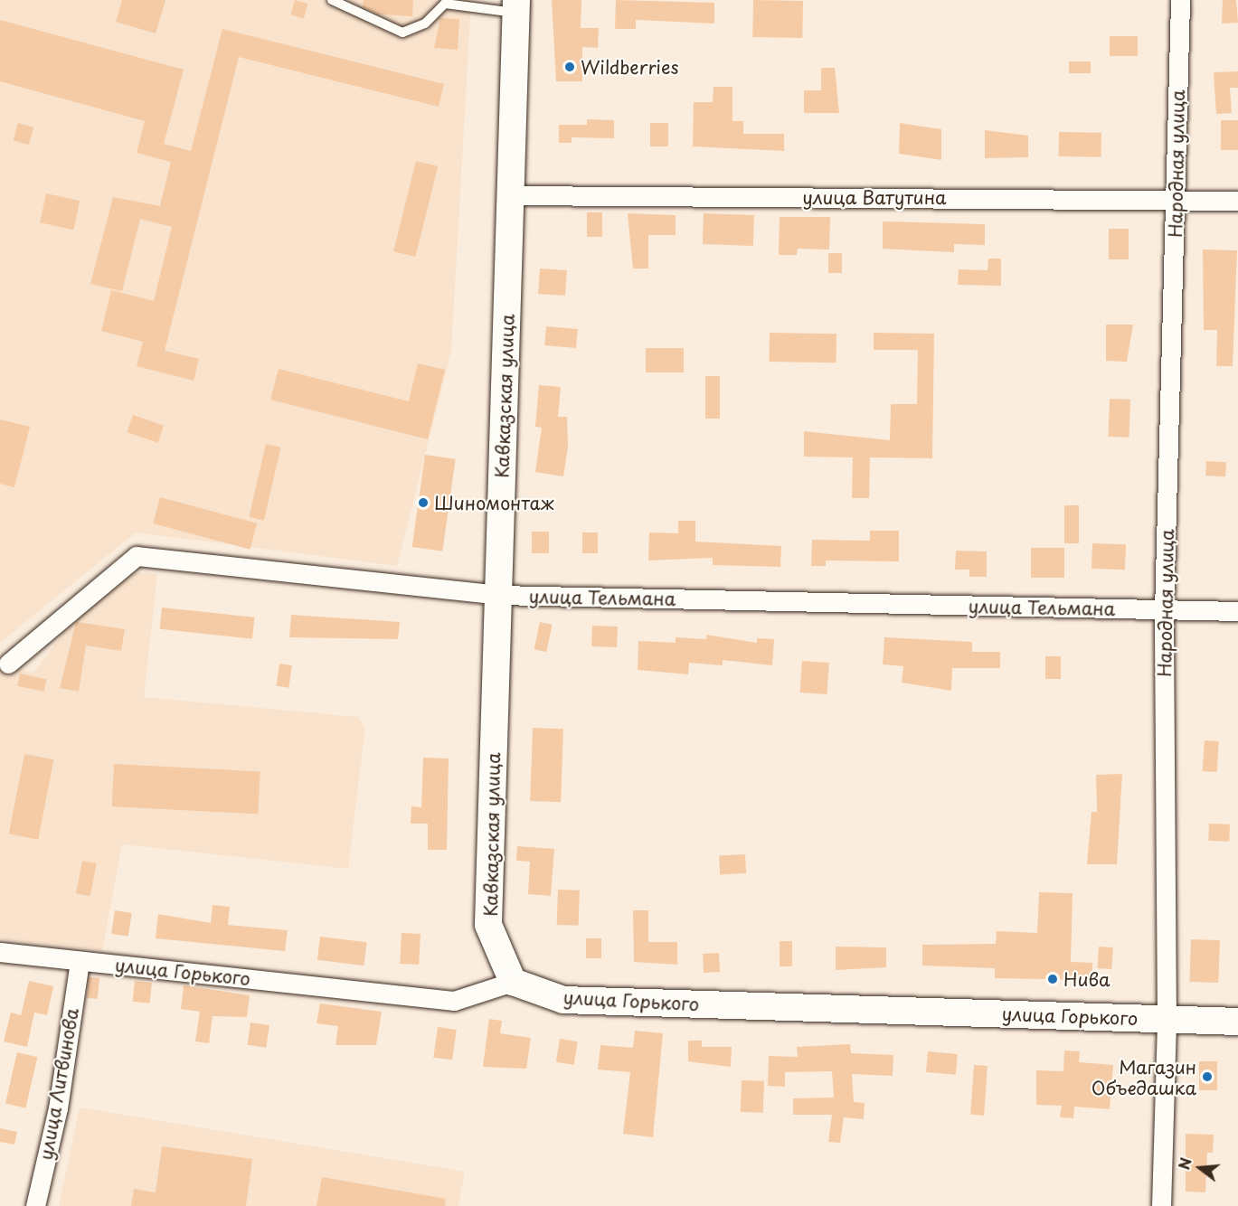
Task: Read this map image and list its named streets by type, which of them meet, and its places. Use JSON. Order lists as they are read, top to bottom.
{
  "streets": {
    "main road": ["Кавказская улица", "улица Горького"],
    "street": [
      "Народная улица",
      "улица Ватутина",
      "улица Тельмана",
      "улица Литвинова"
    ]
  },
  "crossings": [
    ["Народная улица", "улица Ватутина"],
    ["Народная улица", "улица Тельмана"],
    ["Народная улица", "улица Горького"],
    ["улица Ватутина", "Кавказская улица"],
    ["Кавказская улица", "улица Тельмана"],
    ["Кавказская улица", "улица Горького"],
    ["улица Горького", "улица Литвинова"]
  ],
  "places": [
    "Wildberries",
    "Шиномонтаж",
    "Нива",
    "Магазин Объедашка"
  ],
  "north": "left"
}
